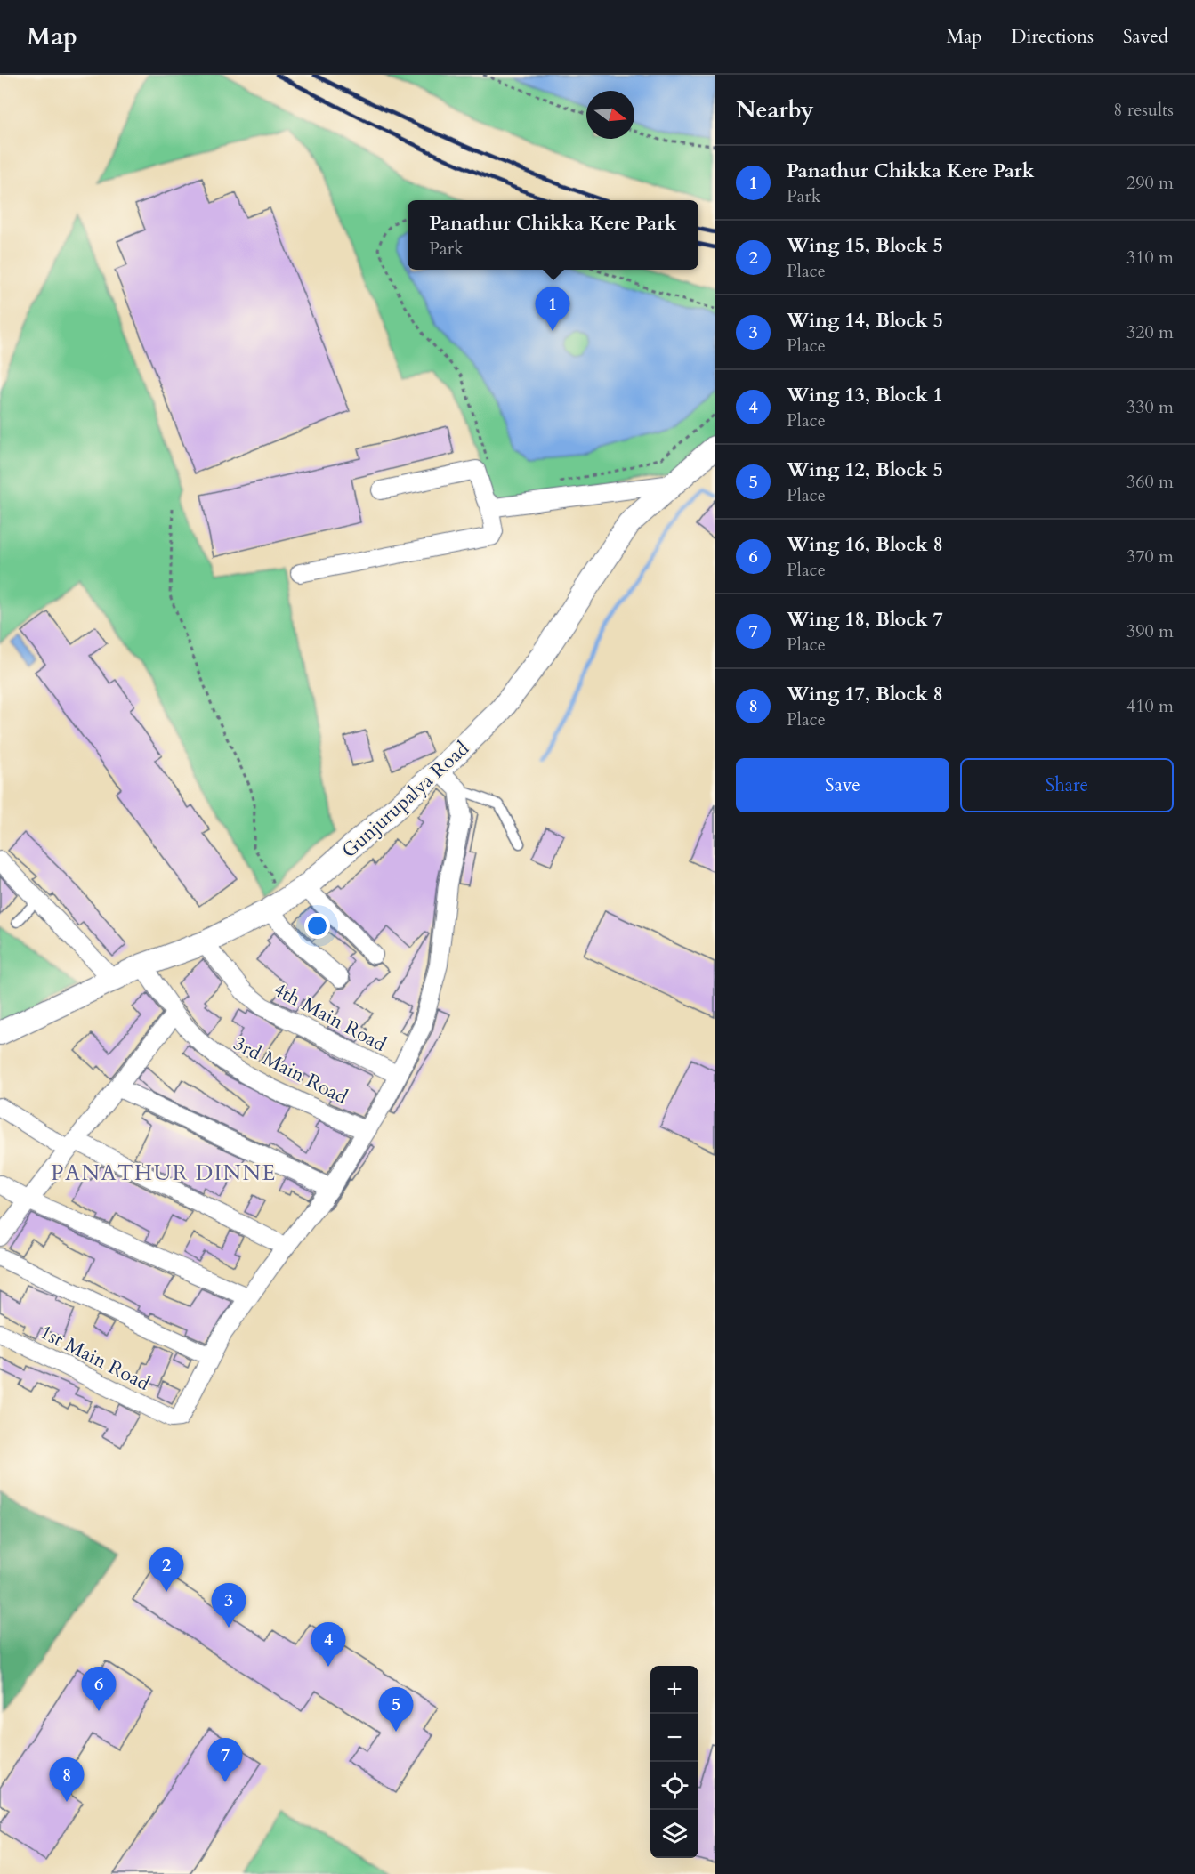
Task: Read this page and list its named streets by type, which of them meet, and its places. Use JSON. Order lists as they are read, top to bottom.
{
  "streets": {
    "street": [
      "Gunjurupalya Road",
      "4th Main Road",
      "3rd Main Road",
      "1st Main Road"
    ]
  },
  "crossings": [
    ["Gunjurupalya Road", "4th Main Road"],
    ["Gunjurupalya Road", "3rd Main Road"]
  ],
  "districts": ["PANATHUR DINNE"],
  "north": "right",
  "page": {
    "header": "Map",
    "nav": ["Map", "Directions", "Saved"],
    "heading": ["Nearby", "8 results"],
    "list": [
      {
        "mark": "1",
        "name": "Panathur Chikka Kere Park",
        "note": "Park",
        "value": "290 m"
      },
      {
        "mark": "2",
        "name": "Wing 15, Block 5",
        "note": "Place",
        "value": "310 m"
      },
      {
        "mark": "3",
        "name": "Wing 14, Block 5",
        "note": "Place",
        "value": "320 m"
      },
      {
        "mark": "4",
        "name": "Wing 13, Block 1",
        "note": "Place",
        "value": "330 m"
      },
      {
        "mark": "5",
        "name": "Wing 12, Block 5",
        "note": "Place",
        "value": "360 m"
      },
      {
        "mark": "6",
        "name": "Wing 16, Block 8",
        "note": "Place",
        "value": "370 m"
      },
      {
        "mark": "7",
        "name": "Wing 18, Block 7",
        "note": "Place",
        "value": "390 m"
      },
      {
        "mark": "8",
        "name": "Wing 17, Block 8",
        "note": "Place",
        "value": "410 m"
      }
    ],
    "popup": ["Panathur Chikka Kere Park", "Park"],
    "pins": [
      "1",
      "2",
      "3",
      "4",
      "6",
      "5",
      "7",
      "8"
    ],
    "buttons": ["Save", "Share"],
    "map_buttons": ["+", "−"]
  }
}
